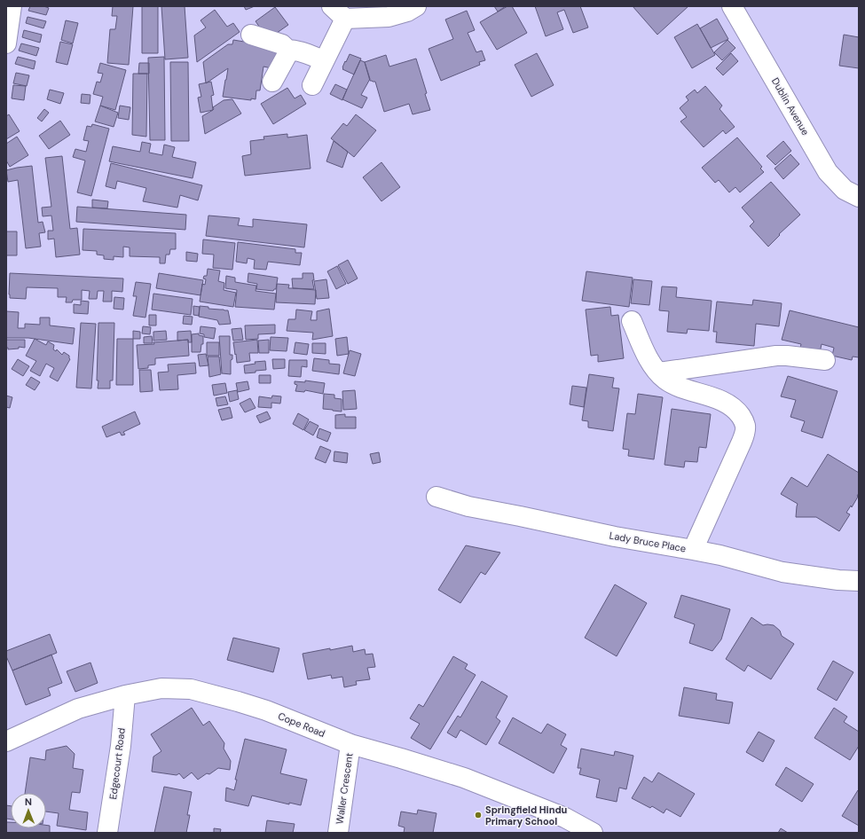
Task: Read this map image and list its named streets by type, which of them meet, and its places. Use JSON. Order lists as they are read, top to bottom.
{
  "streets": {
    "street": [
      "Dublin Avenue",
      "Lady Bruce Place",
      "Cope Road",
      "Edgecourt Road",
      "Waller Crescent"
    ]
  },
  "crossings": [
    ["Cope Road", "Edgecourt Road"],
    ["Cope Road", "Waller Crescent"]
  ],
  "places": ["Springfield Hindu Primary School"],
  "north": "top"
}
